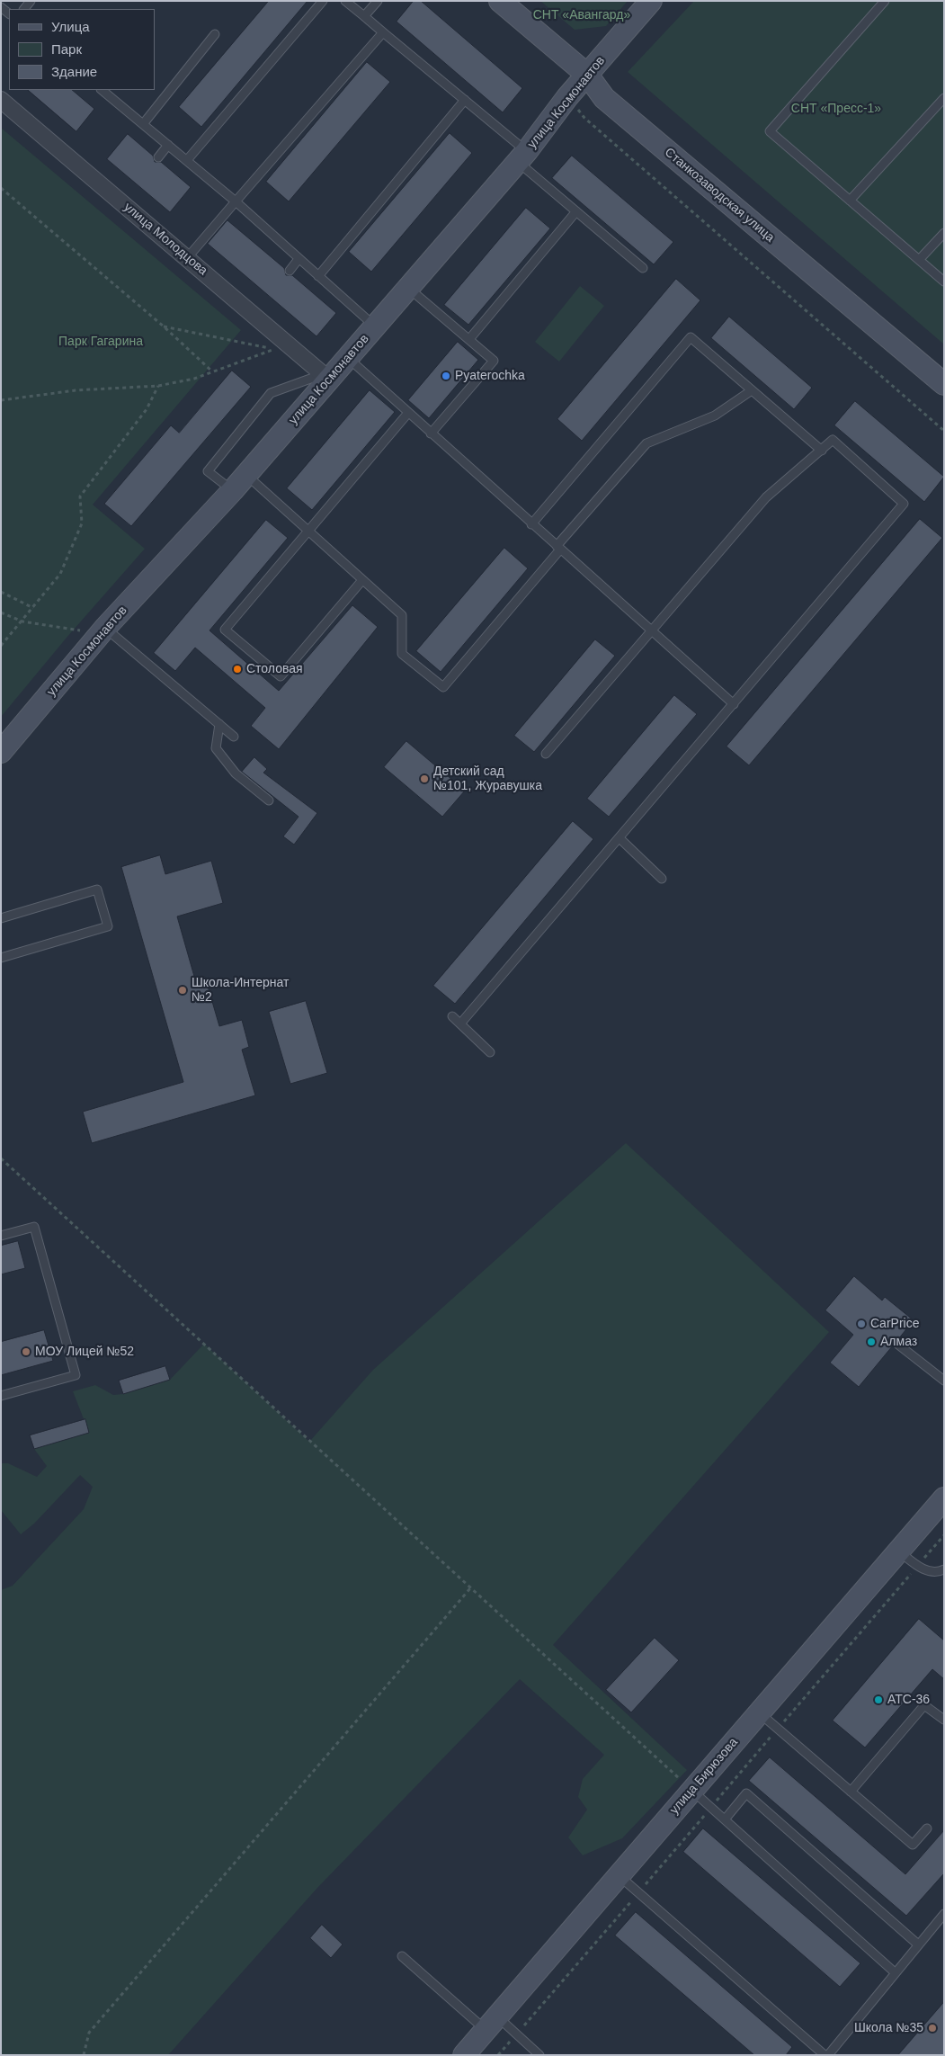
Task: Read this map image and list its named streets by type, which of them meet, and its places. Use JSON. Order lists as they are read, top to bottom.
{
  "streets": {
    "street": [
      "улица Космонавтов",
      "Станкозаводская улица",
      "улица Молодцова",
      "улица Бирюзова"
    ]
  },
  "crossings": [
    ["улица Космонавтов", "Станкозаводская улица"],
    ["улица Космонавтов", "улица Молодцова"]
  ],
  "parks": ["СНТ «Авангард»", "СНТ «Пресс-1»", "Парк Гагарина"],
  "places": [
    "Pyaterochka",
    "Столовая",
    "Детский сад №101, Журавушка",
    "Школа-Интернат №2",
    "CarPrice",
    "Алмаз",
    "МОУ Лицей №52",
    "АТС-36",
    "Школа №35"
  ],
  "legend": ["Улица", "Парк", "Здание"]
}
